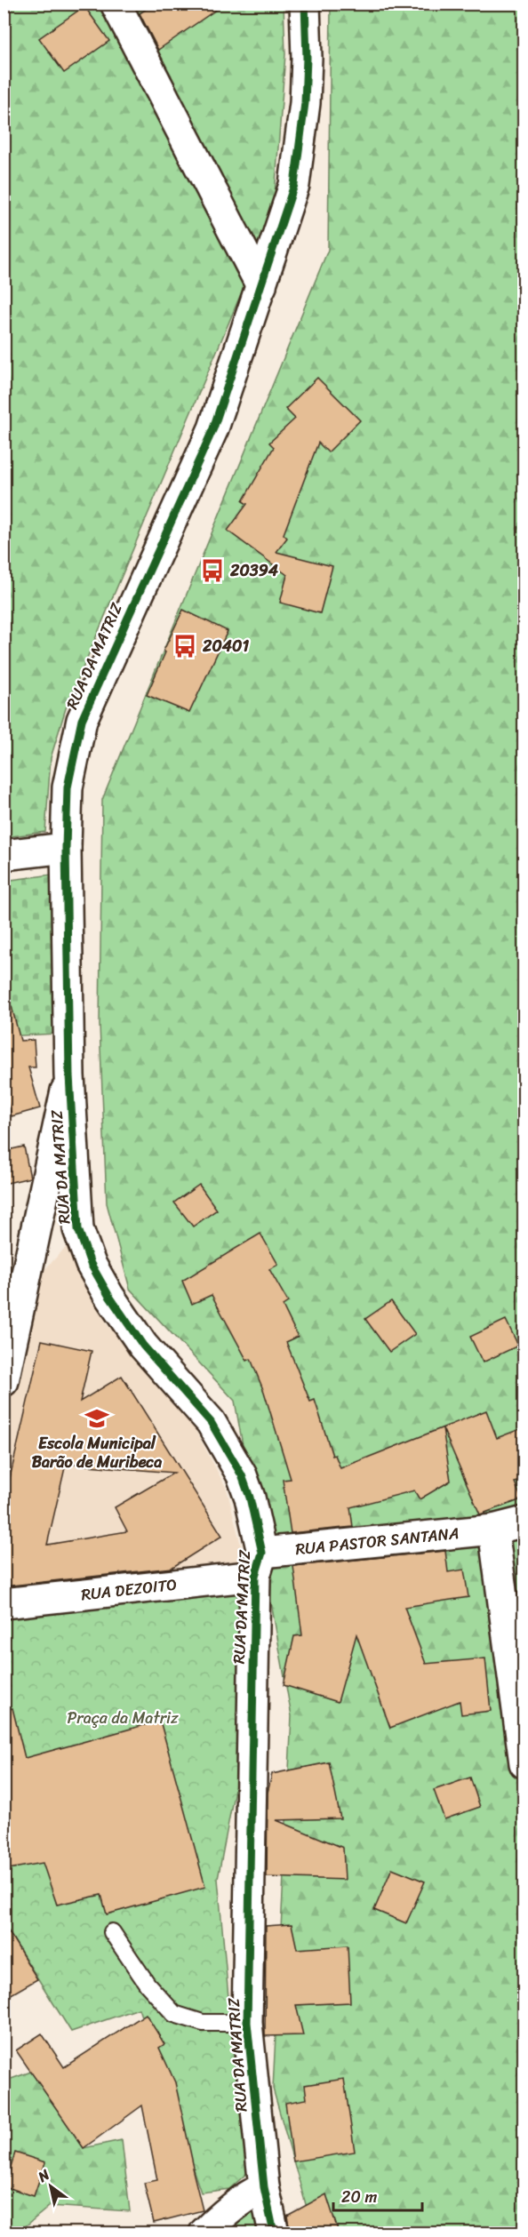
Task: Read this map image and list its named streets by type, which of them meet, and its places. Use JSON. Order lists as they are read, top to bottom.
{
  "streets": {
    "street": ["RUA DA MATRIZ", "RUA PASTOR SANTANA", "RUA DEZOITO"]
  },
  "crossings": [
    ["RUA DA MATRIZ", "RUA PASTOR SANTANA"],
    ["RUA DA MATRIZ", "RUA DEZOITO"],
    ["RUA PASTOR SANTANA", "RUA DEZOITO"]
  ],
  "parks": ["Praça da Matriz"],
  "places": {
    "bus stop": ["20394", "20401"],
    "school or university": ["Escola Municipal Barão de Muribeca"]
  },
  "scale_bar": "20 m",
  "north": "top left"
}
